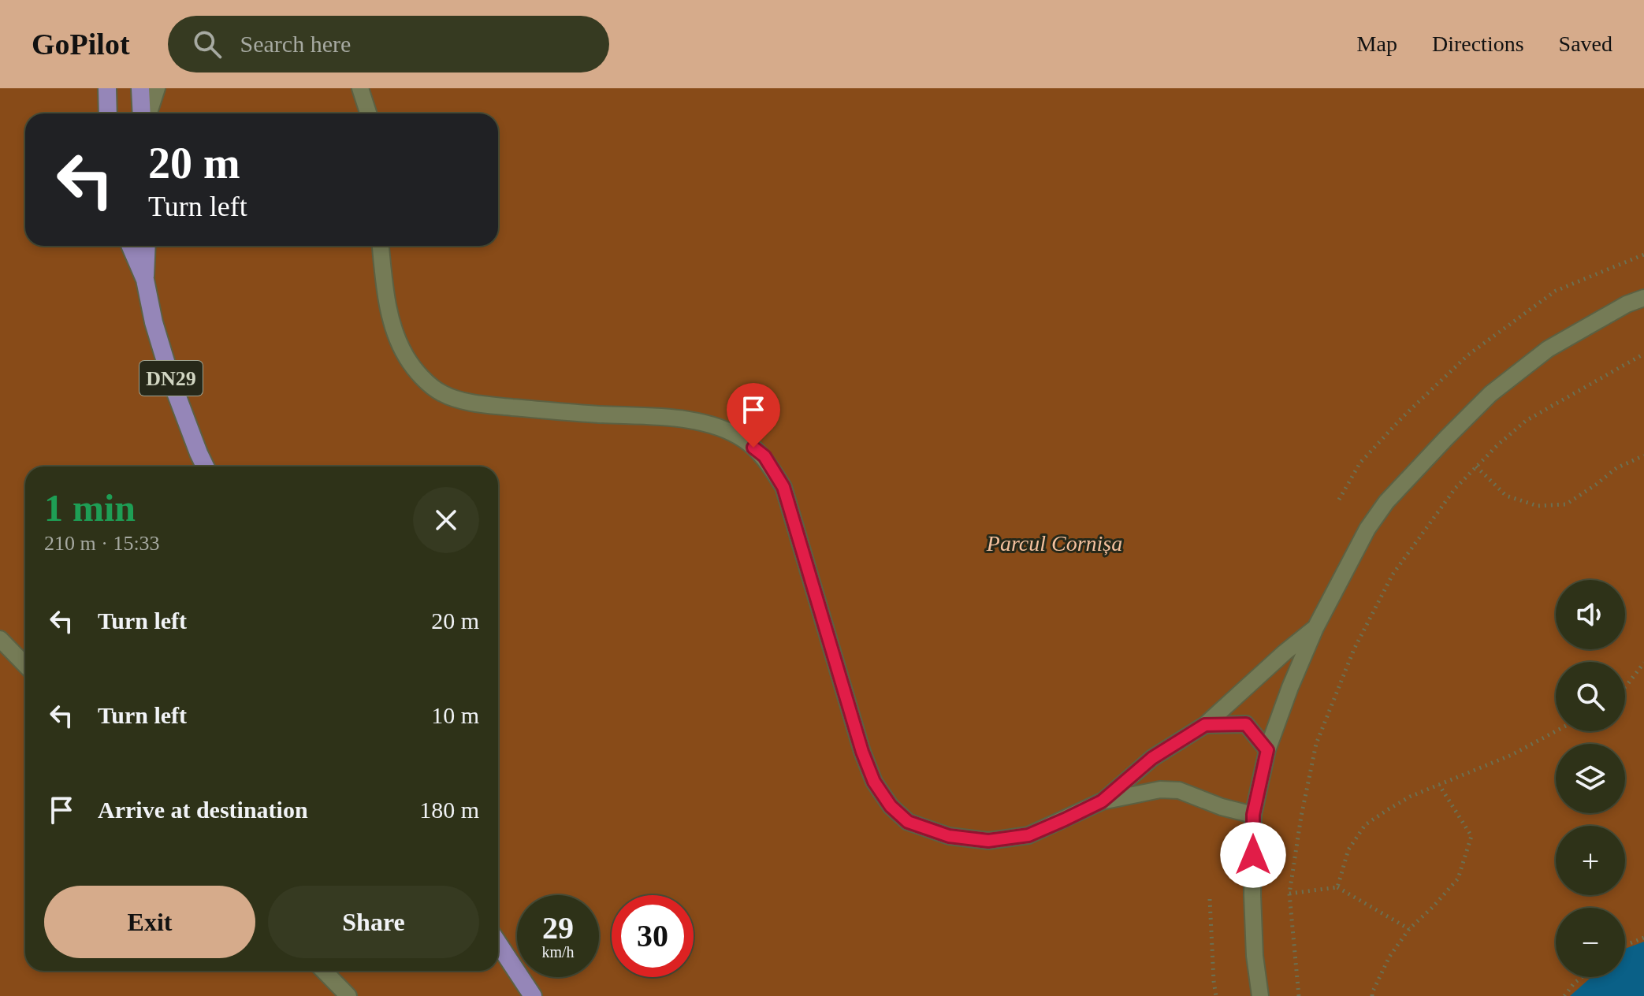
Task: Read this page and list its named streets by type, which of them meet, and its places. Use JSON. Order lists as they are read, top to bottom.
{
  "streets": {
    "highway": ["DN29"]
  },
  "parks": ["Parcul Cornișa"],
  "page": {
    "header": "GoPilot",
    "search": "Search here",
    "nav": ["Map", "Directions", "Saved"],
    "turn": ["20 m", "Turn left"],
    "heading": ["1 min", "210 m · 15:33"],
    "list": [
      {
        "name": "Turn left",
        "value": "20 m"
      },
      {
        "name": "Turn left",
        "value": "10 m"
      },
      {
        "name": "Arrive at destination",
        "value": "180 m"
      }
    ],
    "map_buttons": ["+", "−"],
    "buttons": ["Exit", "Share"],
    "speed": "29 km/h",
    "limit": "30"
  }
}
